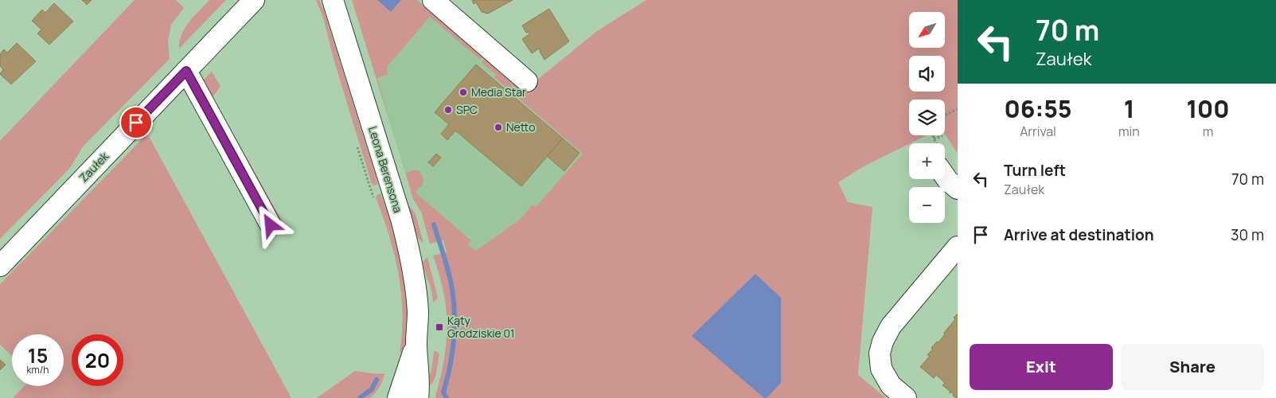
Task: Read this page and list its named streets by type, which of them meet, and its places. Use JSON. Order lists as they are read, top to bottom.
{
  "streets": {
    "street": ["Zaułek", "Leona Berensona"]
  },
  "places": {
    "other": ["Media Star", "SPC", "Netto"],
    "transit": ["Kąty Grodziskie 01"]
  },
  "north": "bottom left",
  "page": {
    "turn": ["70 m", "Zaułek"],
    "map_buttons": ["+", "−"],
    "eta": [
      "06:55",
      "Arrival",
      "1",
      "min",
      "100",
      "m"
    ],
    "list": [
      {
        "name": "Turn left",
        "note": "Zaułek",
        "value": "70 m"
      },
      {
        "name": "Arrive at destination",
        "value": "30 m"
      }
    ],
    "speed": "15 km/h",
    "limit": "20",
    "buttons": ["Exit", "Share"]
  }
}
